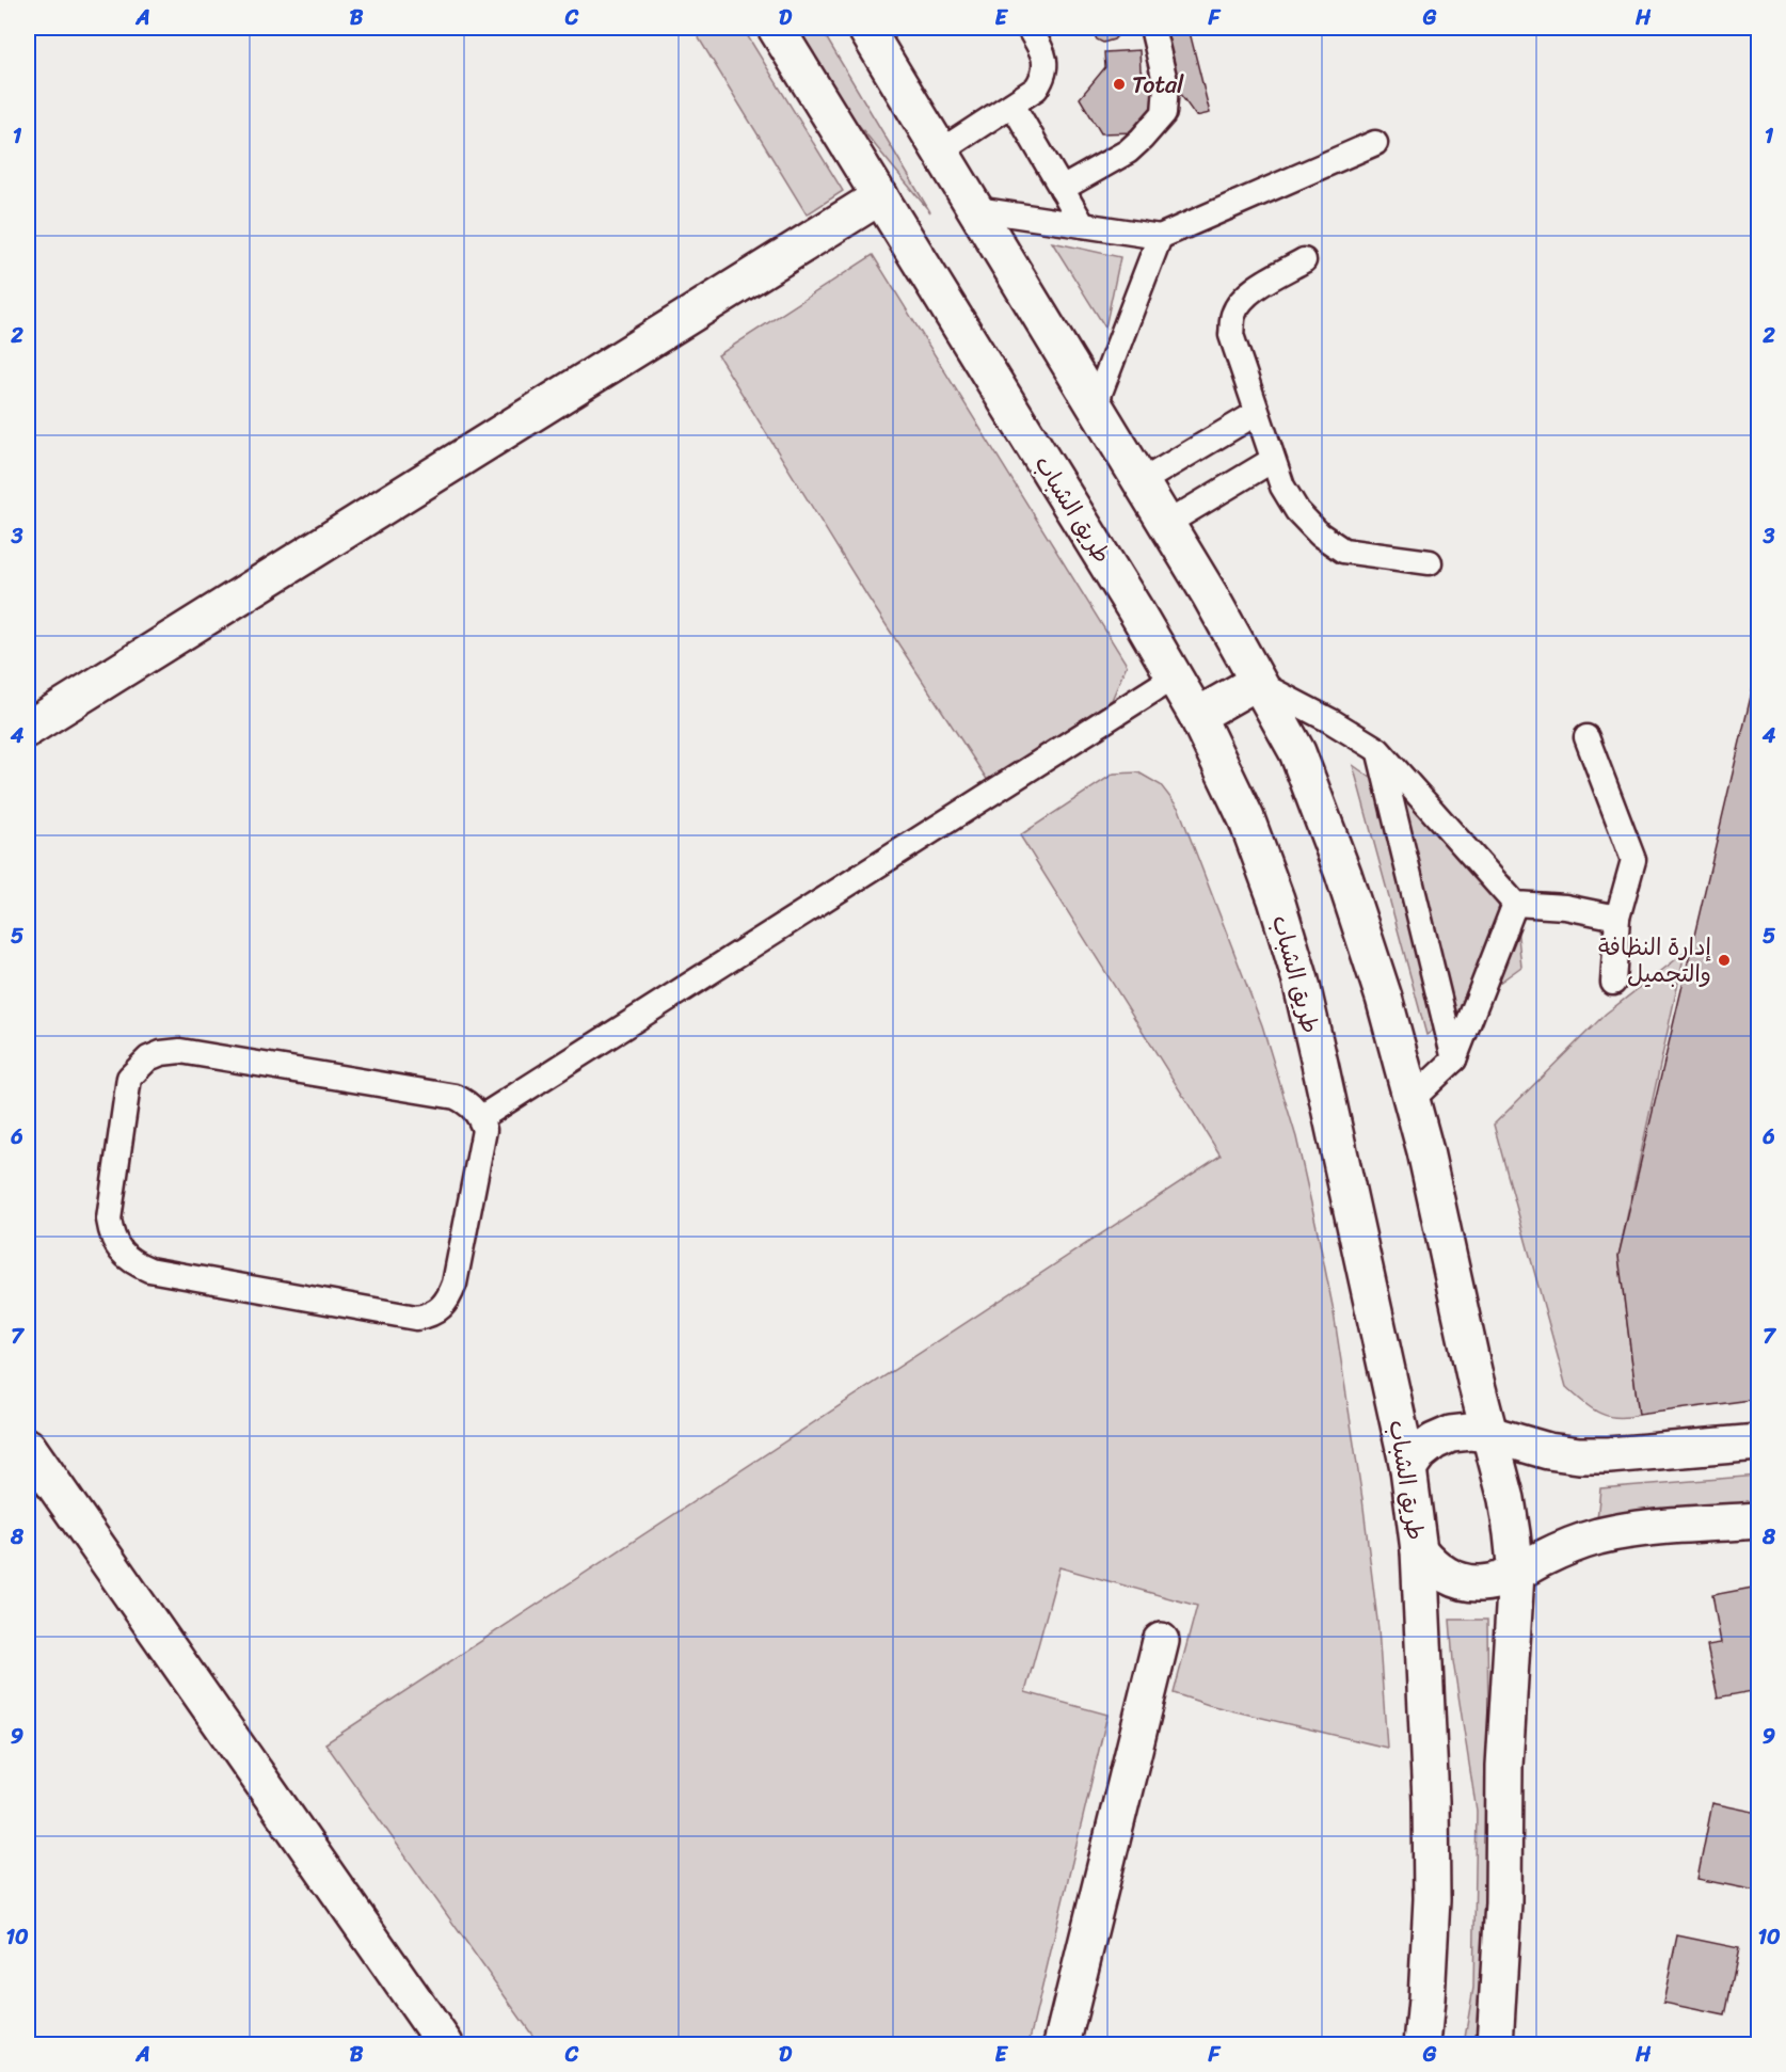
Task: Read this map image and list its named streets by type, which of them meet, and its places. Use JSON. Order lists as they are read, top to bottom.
{
  "streets": {
    "main road": ["طريق الشباب"]
  },
  "places": ["Total", "إدارة النظافة والتجميل"],
  "grid": {
    "columns": [
      "A",
      "B",
      "C",
      "D",
      "E",
      "F",
      "G",
      "H"
    ],
    "rows": [
      "1",
      "2",
      "3",
      "4",
      "5",
      "6",
      "7",
      "8",
      "9",
      "10"
    ]
  }
}
